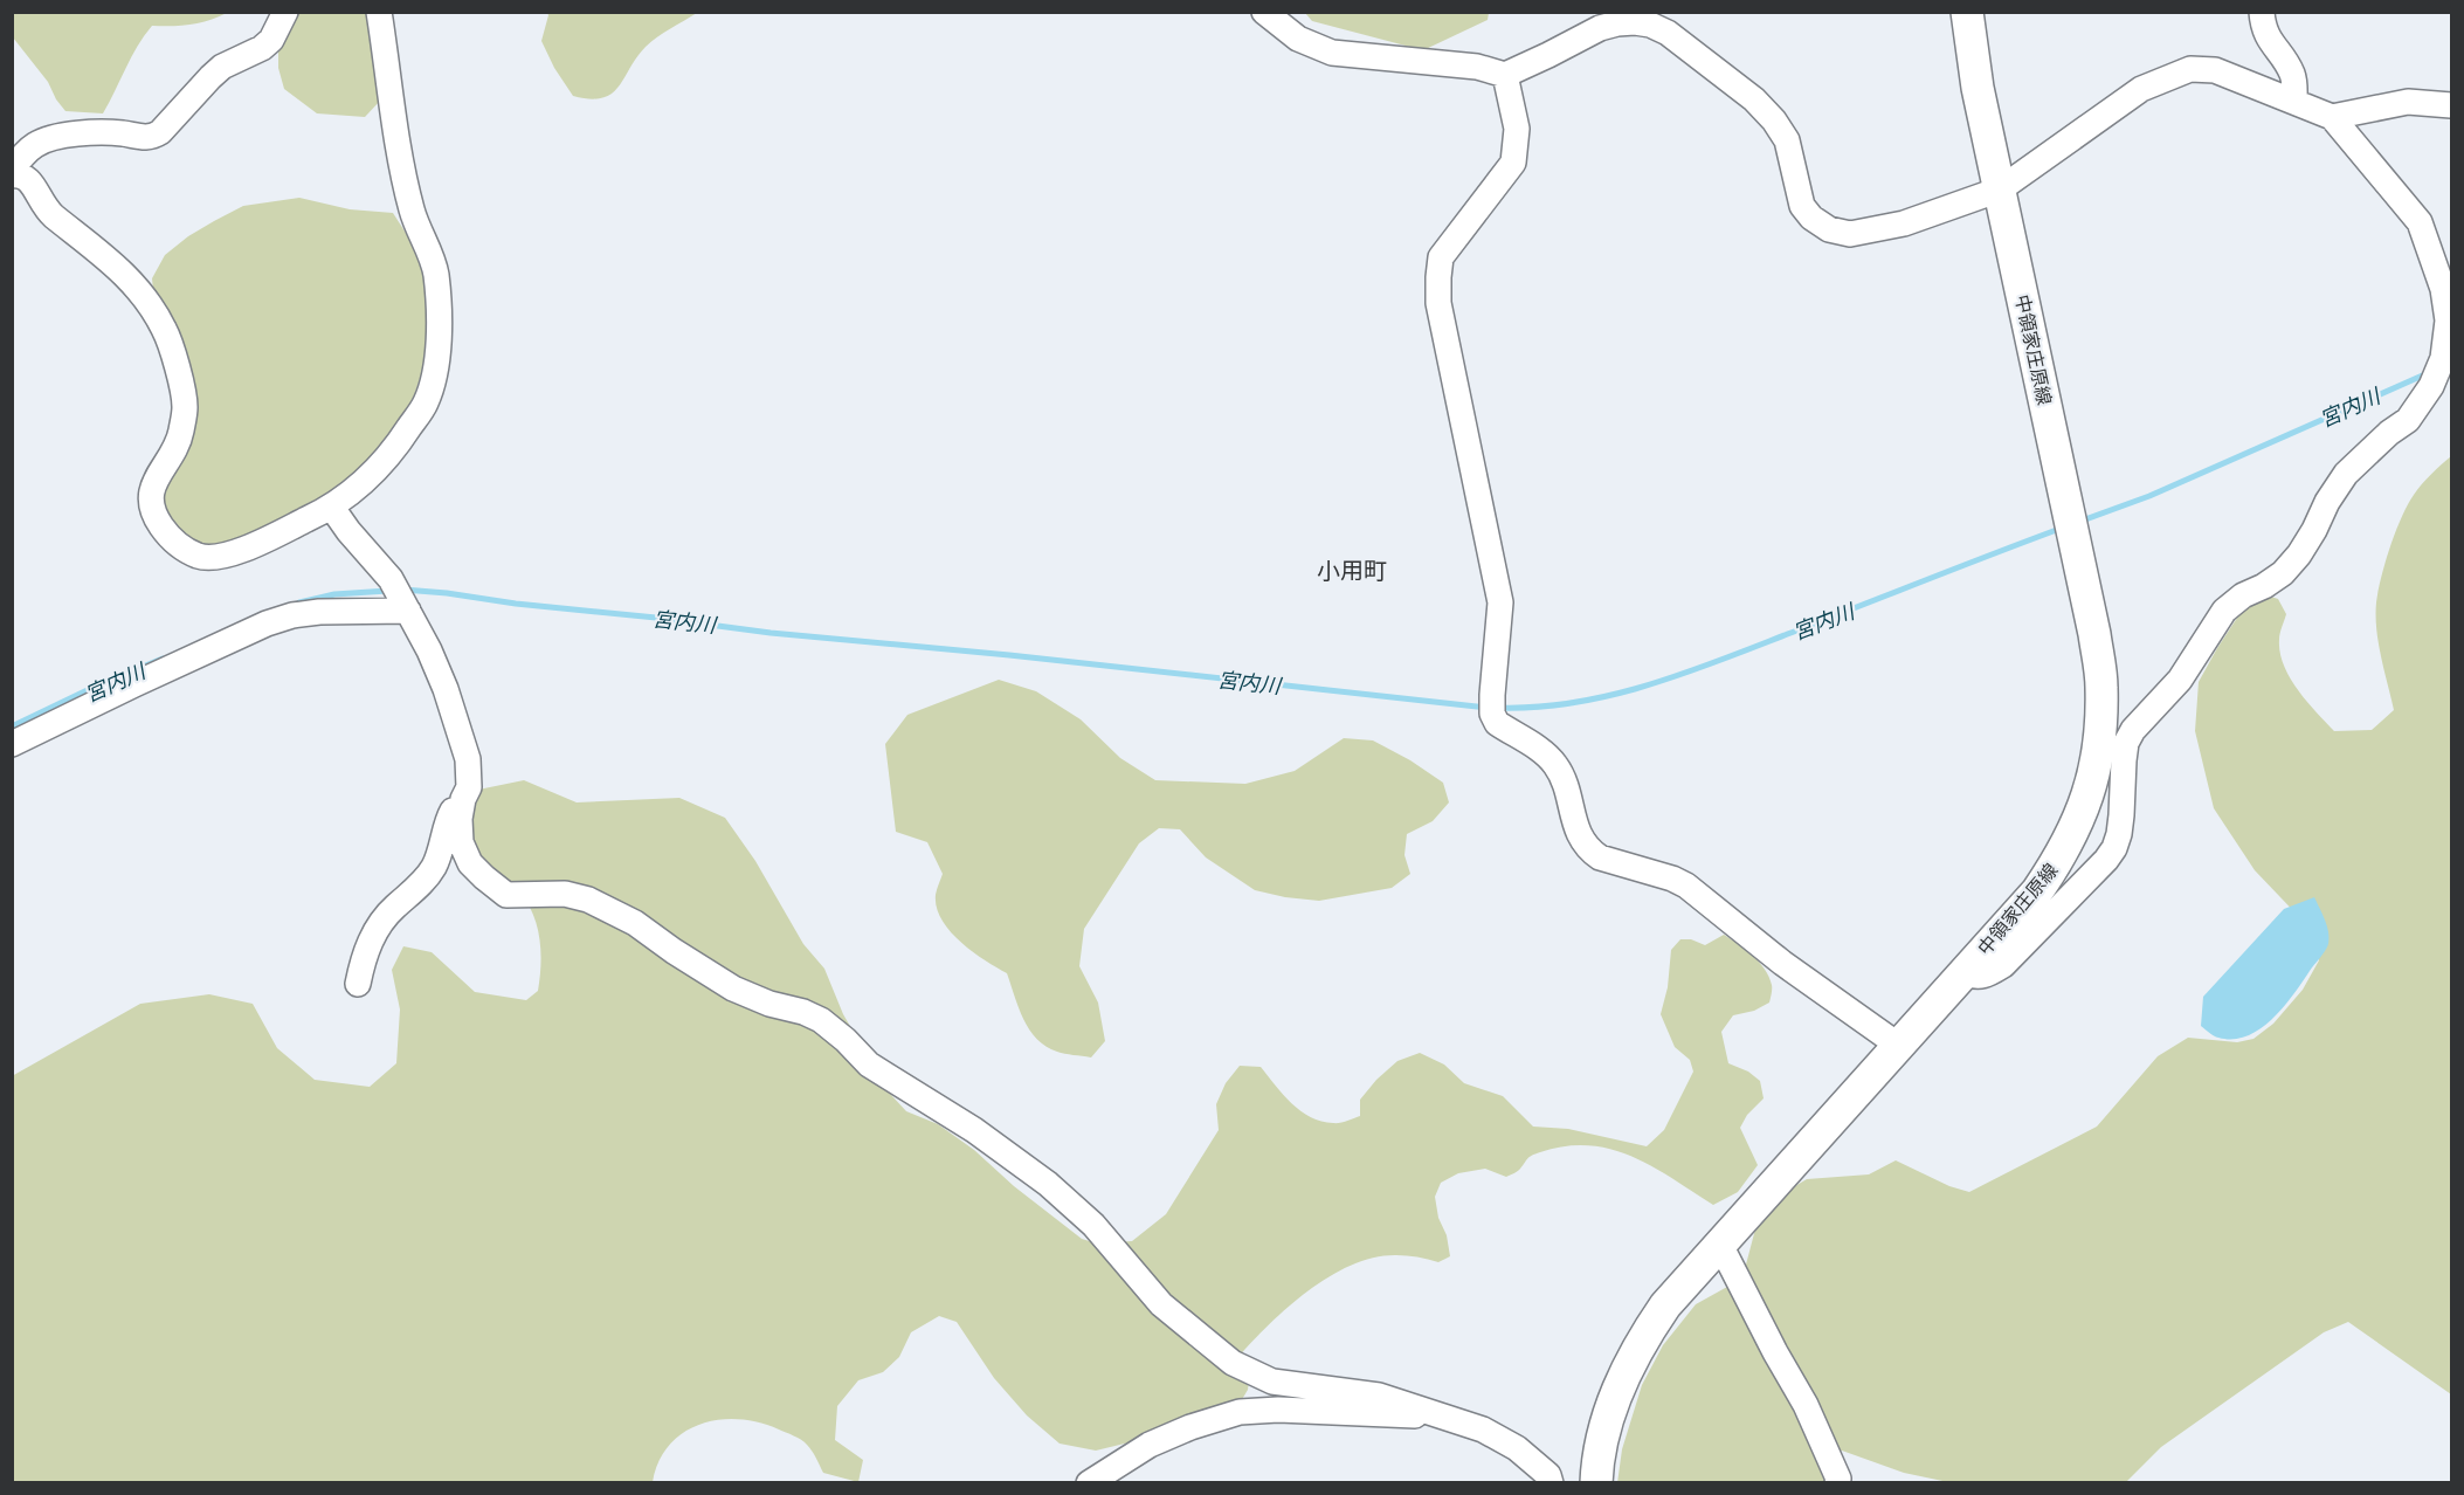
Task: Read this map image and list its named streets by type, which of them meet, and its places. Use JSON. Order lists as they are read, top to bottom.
{
  "streets": {
    "main road": ["中領家庄原線"]
  },
  "districts": ["小用町"],
  "water": ["宮内川"]
}
